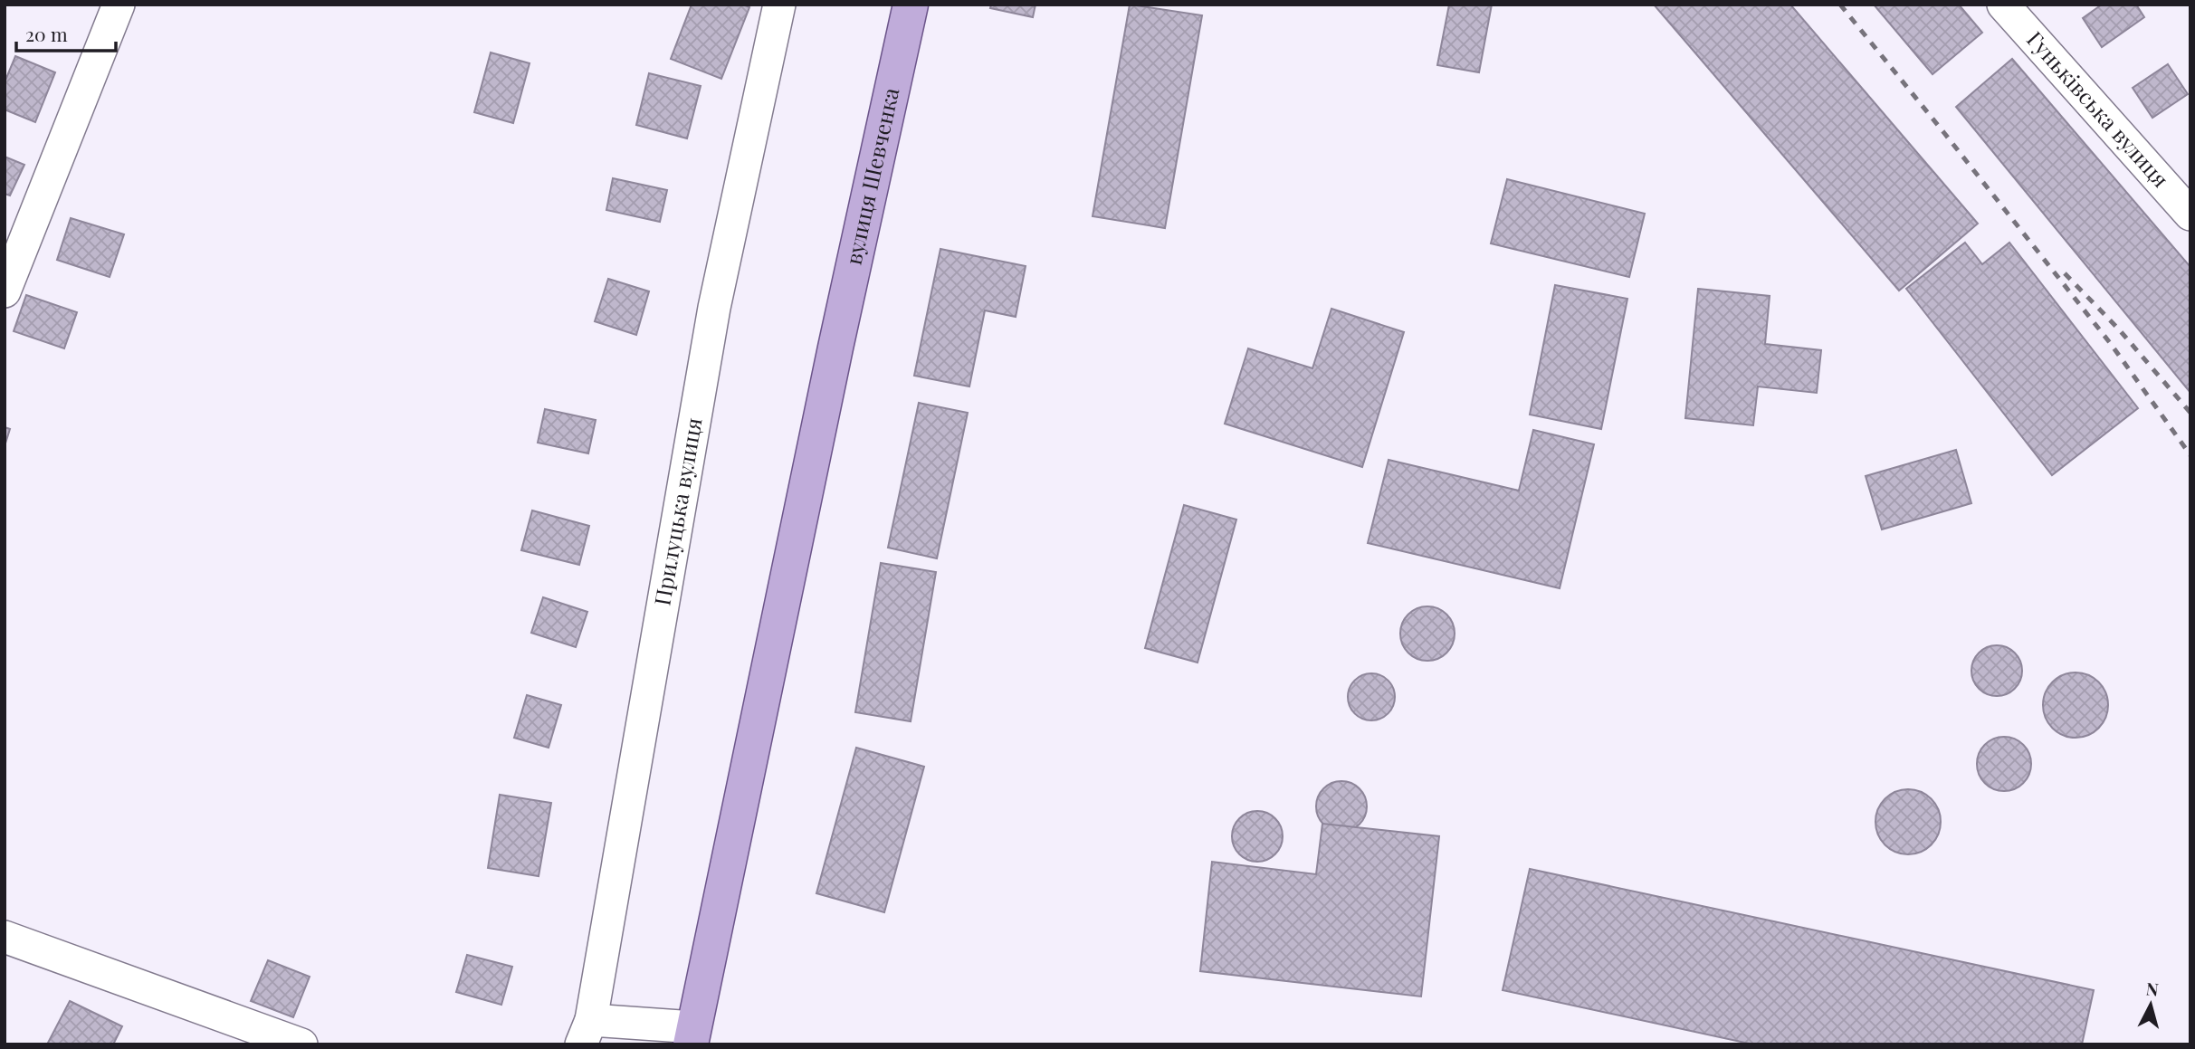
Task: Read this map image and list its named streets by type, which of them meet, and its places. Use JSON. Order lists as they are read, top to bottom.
{
  "streets": {
    "main road": ["вулиця Шевченка"],
    "street": ["Гуньківська вулиця", "Прилуцька вулиця"]
  },
  "scale_bar": "20 m",
  "north": "top"
}
